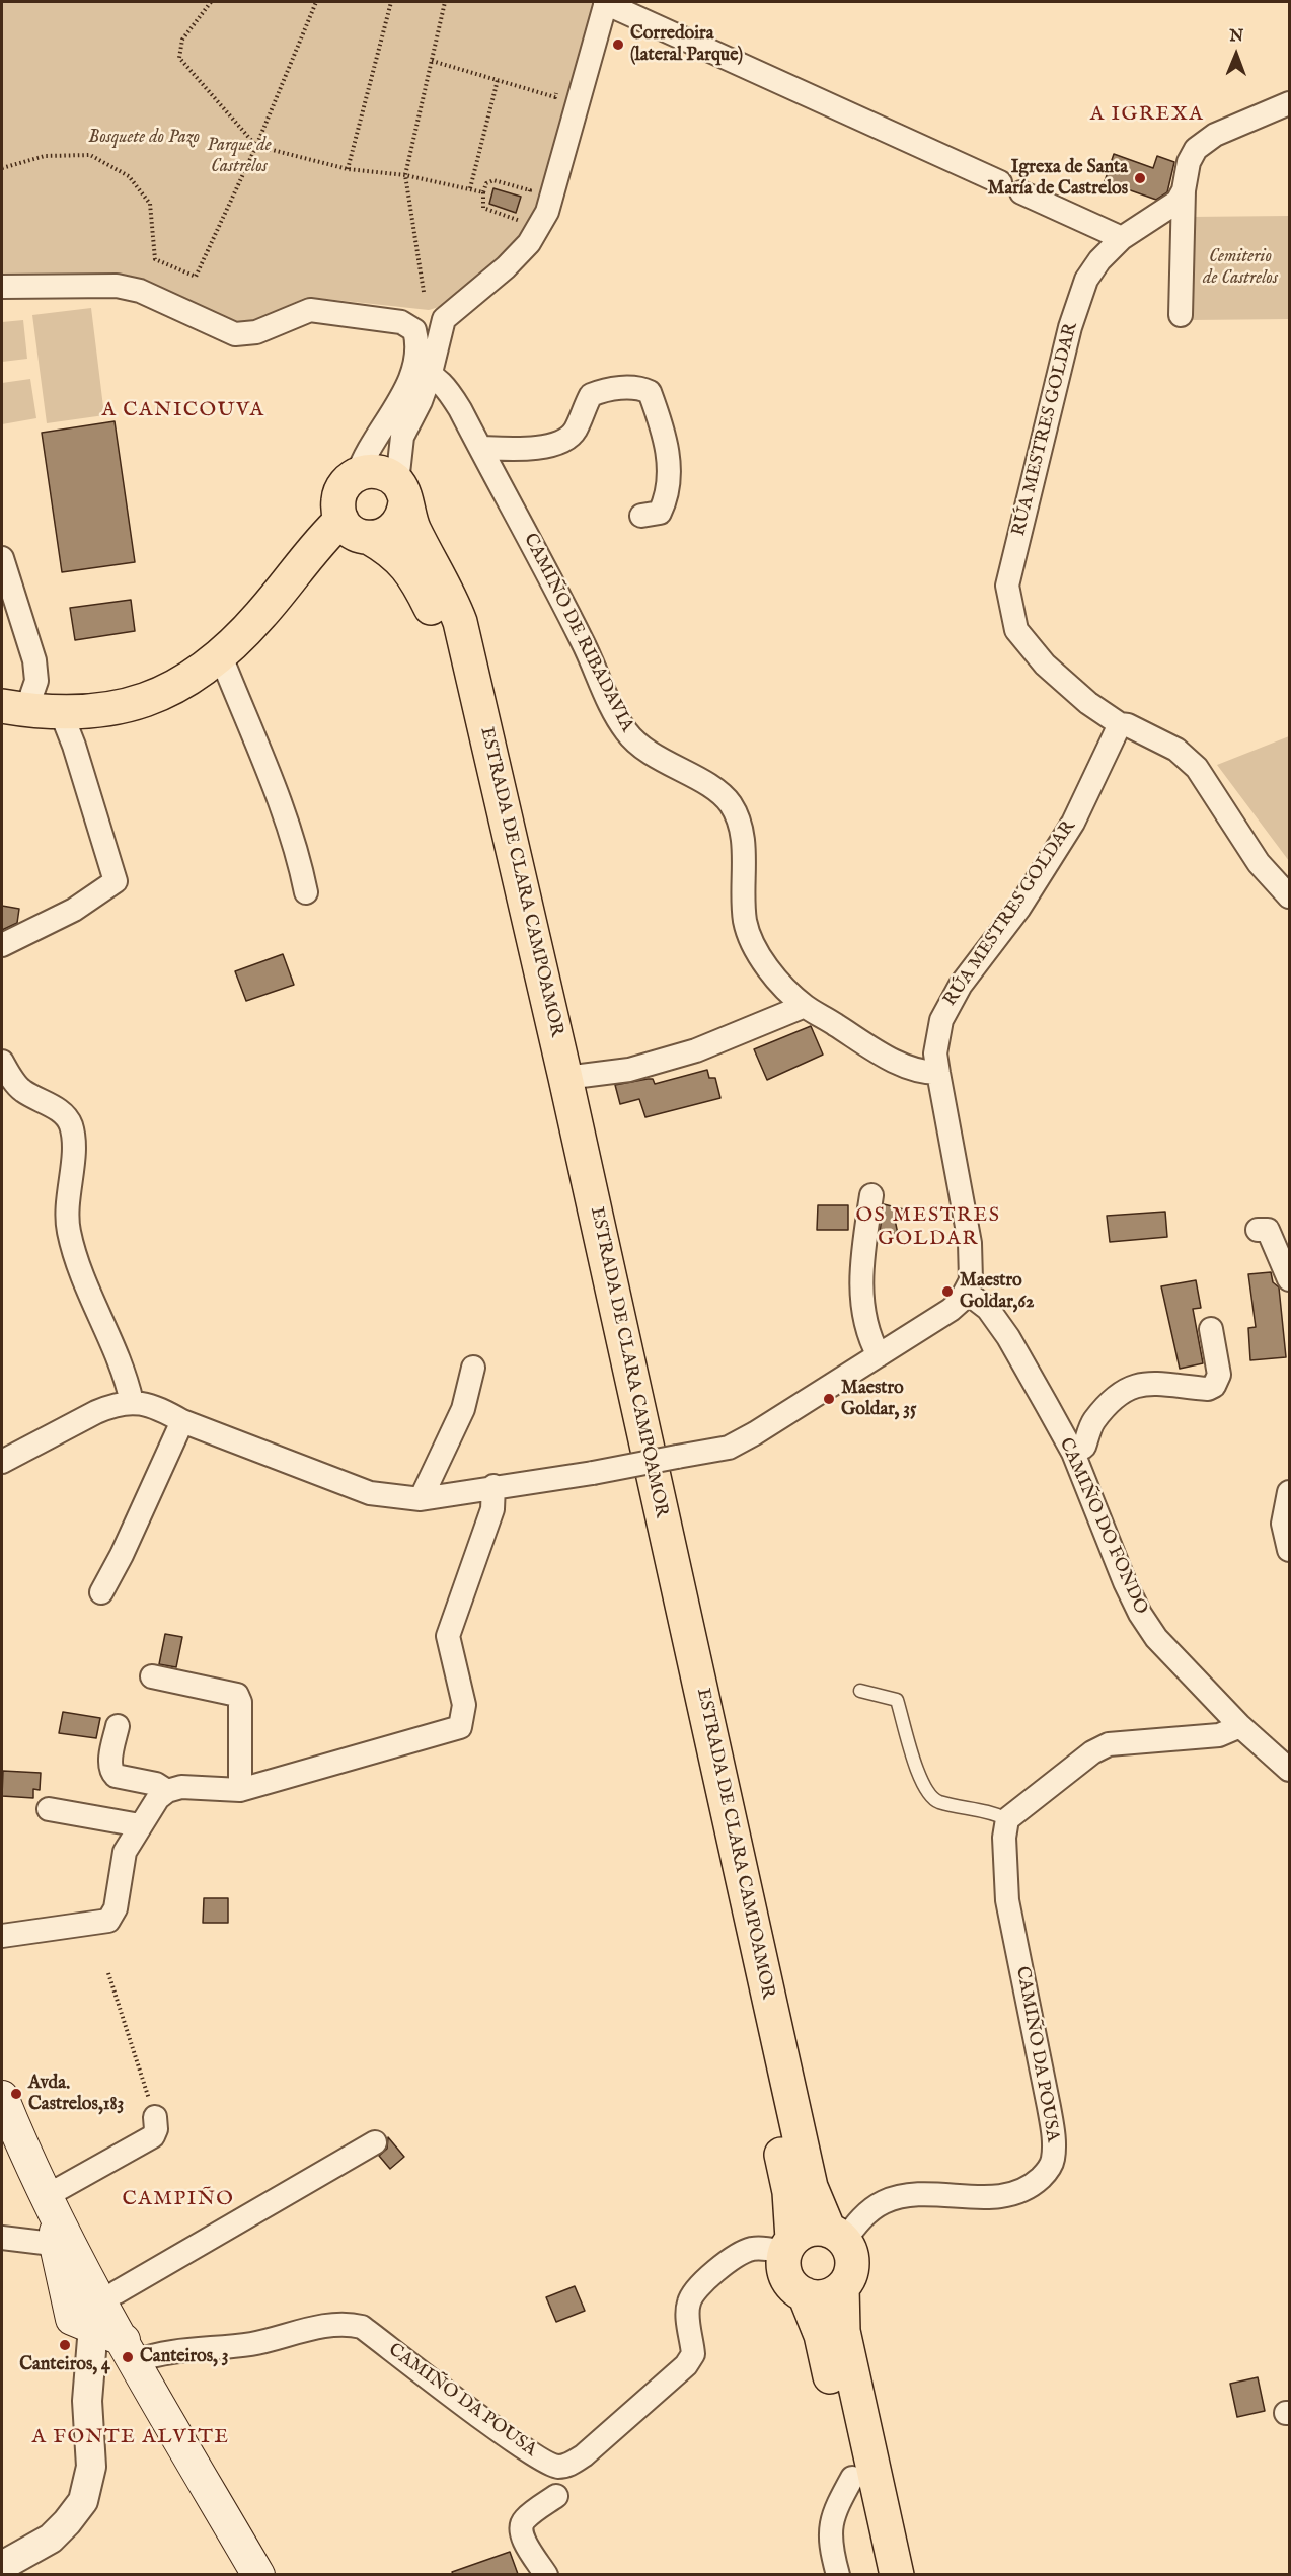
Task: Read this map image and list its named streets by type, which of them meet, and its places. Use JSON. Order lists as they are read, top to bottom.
{
  "streets": {
    "main road": ["ESTRADA DE CLARA CAMPOAMOR"],
    "street": [
      "RÚA MESTRES GOLDAR",
      "CAMIÑO DE RIBADAVIA",
      "CAMIÑO DO FONDO",
      "CAMIÑO DA POUSA"
    ]
  },
  "crossings": [
    ["RÚA MESTRES GOLDAR", "CAMIÑO DE RIBADAVIA"],
    ["RÚA MESTRES GOLDAR", "CAMIÑO DO FONDO"],
    ["ESTRADA DE CLARA CAMPOAMOR", "CAMIÑO DA POUSA"]
  ],
  "districts": [
    "A IGREXA",
    "A CANICOUVA",
    "OS MESTRES GOLDAR",
    "CAMPIÑO",
    "A FONTE ALVITE"
  ],
  "parks": ["Bosquete do Pazo", "Parque de Castrelos", "Cemiterio de Castrelos"],
  "places": [
    "Corredoira (lateral Parque)",
    "Igrexa de Santa María de Castrelos",
    "Maestro Goldar,62",
    "Maestro Goldar, 35",
    "Avda. Castrelos,183",
    "Canteiros, 4",
    "Canteiros, 3"
  ],
  "north": "top"
}
